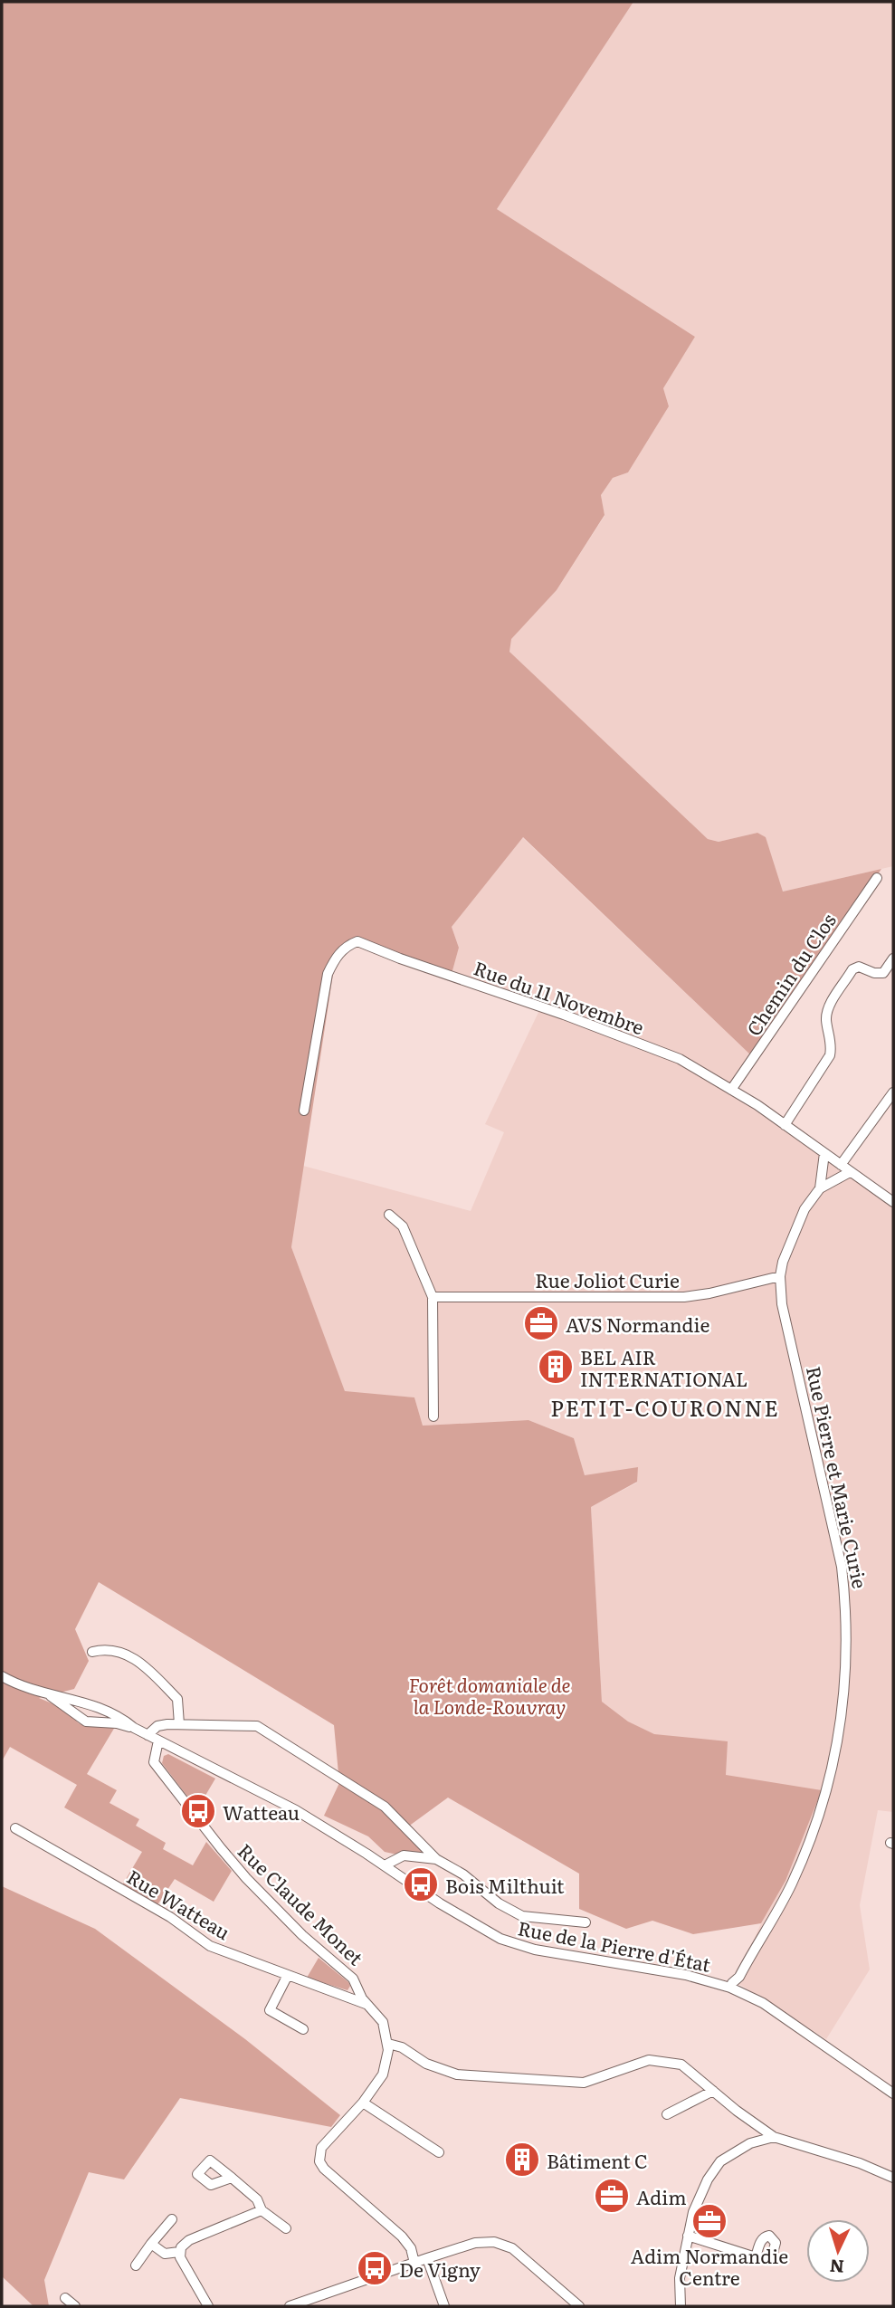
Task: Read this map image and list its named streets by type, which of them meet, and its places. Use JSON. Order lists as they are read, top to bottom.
{
  "streets": {
    "street": [
      "Chemin du Clos",
      "Rue du 11 Novembre",
      "Rue Joliot Curie",
      "Rue Pierre et Marie Curie",
      "Rue Watteau",
      "Rue Claude Monet",
      "Rue de la Pierre d'État"
    ]
  },
  "crossings": [
    ["Chemin du Clos", "Rue du 11 Novembre"],
    ["Rue du 11 Novembre", "Rue Pierre et Marie Curie"],
    ["Rue Joliot Curie", "Rue Pierre et Marie Curie"],
    ["Rue Pierre et Marie Curie", "Rue de la Pierre d'État"],
    ["Rue Watteau", "Rue Claude Monet"],
    ["Rue Claude Monet", "Rue de la Pierre d'État"]
  ],
  "districts": ["PETIT-COURONNE"],
  "parks": ["Forêt domaniale de la Londe-Rouvray"],
  "places": {
    "office": ["AVS Normandie", "Adim", "Adim Normandie Centre"],
    "building": ["BEL AIR INTERNATIONAL", "Bâtiment C"],
    "bus stop": ["Watteau", "Bois Milthuit", "De Vigny"]
  },
  "north": "bottom"
}
